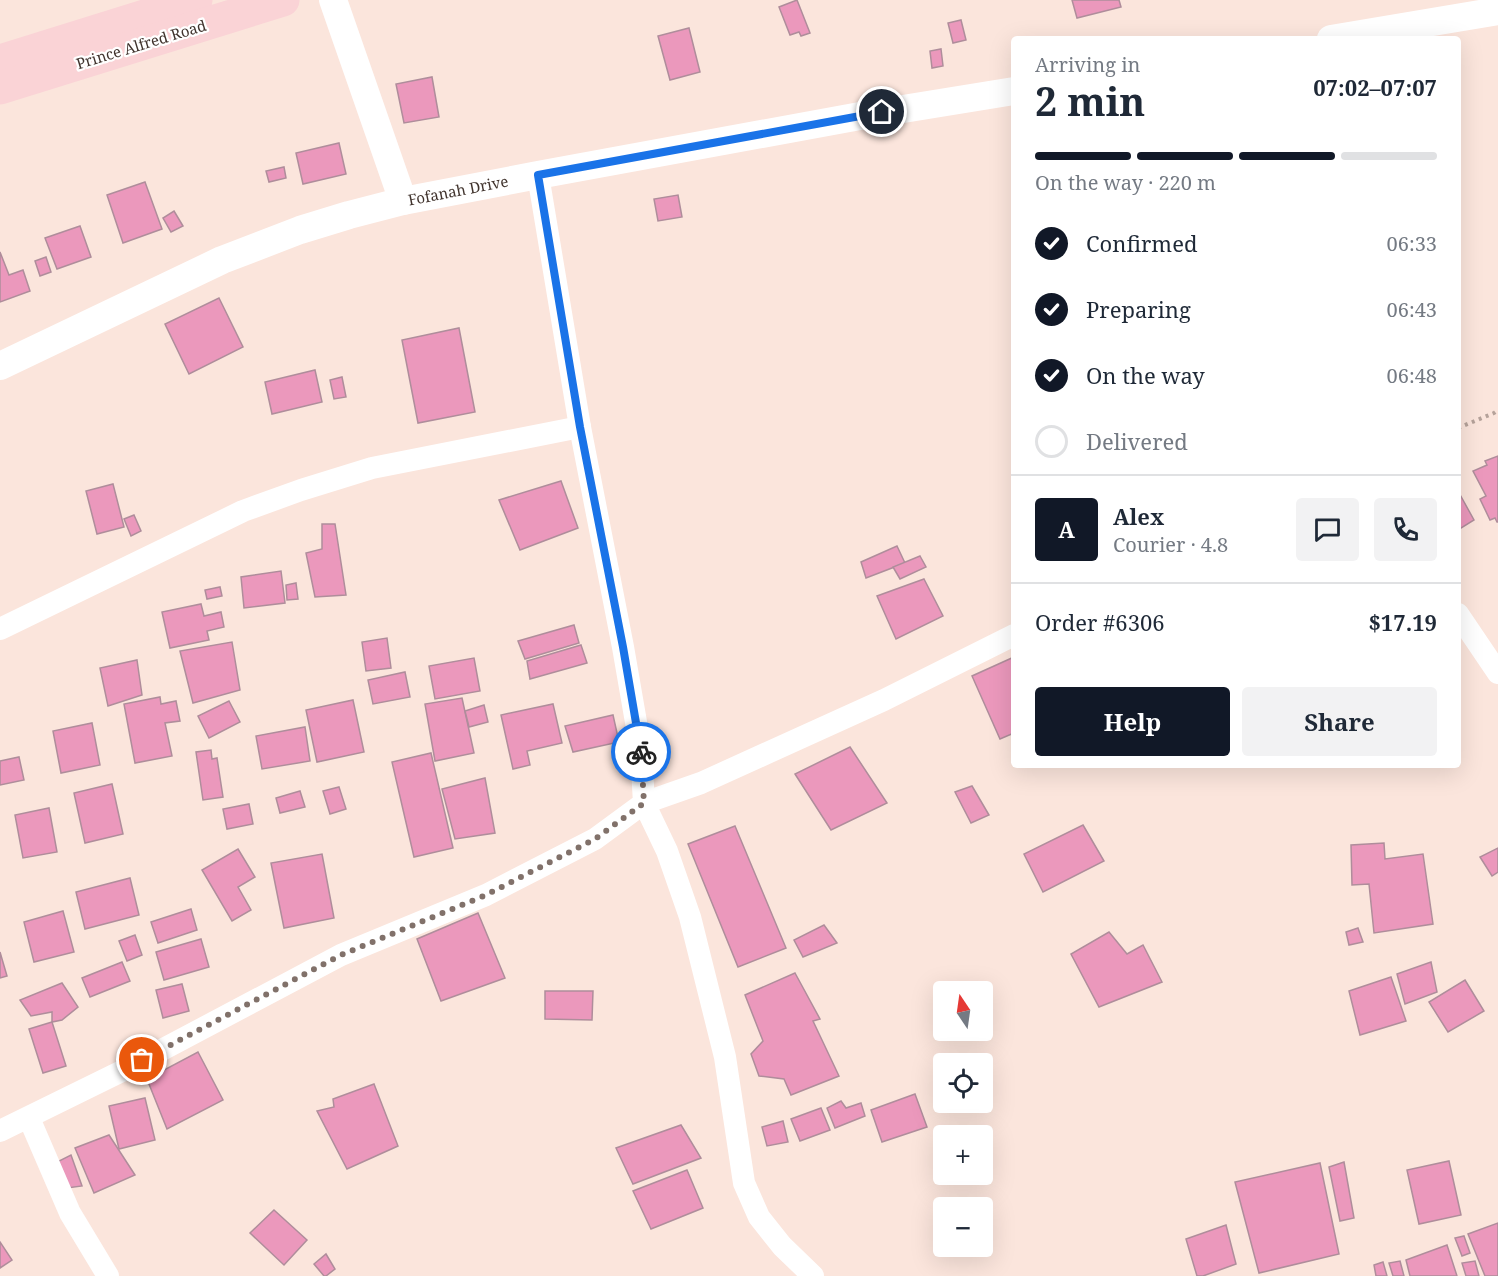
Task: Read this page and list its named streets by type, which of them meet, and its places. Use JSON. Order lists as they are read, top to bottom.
{
  "streets": {
    "highway": ["Prince Alfred Road"],
    "street": ["Fofanah Drive"]
  },
  "north": "top",
  "page": {
    "heading": ["2 min", "Arriving in", "07:02–07:07"],
    "panel": [
      "Alex",
      "Courier · 4.8",
      "Order #6306",
      "$17.19"
    ],
    "bar": "On the way · 220 m",
    "list": [
      ["Confirmed", "06:33"],
      ["Preparing", "06:43"],
      ["On the way", "06:48"],
      "Delivered"
    ],
    "round": "A",
    "buttons": ["Help", "Share"],
    "map_buttons": ["+", "−"]
  }
}
